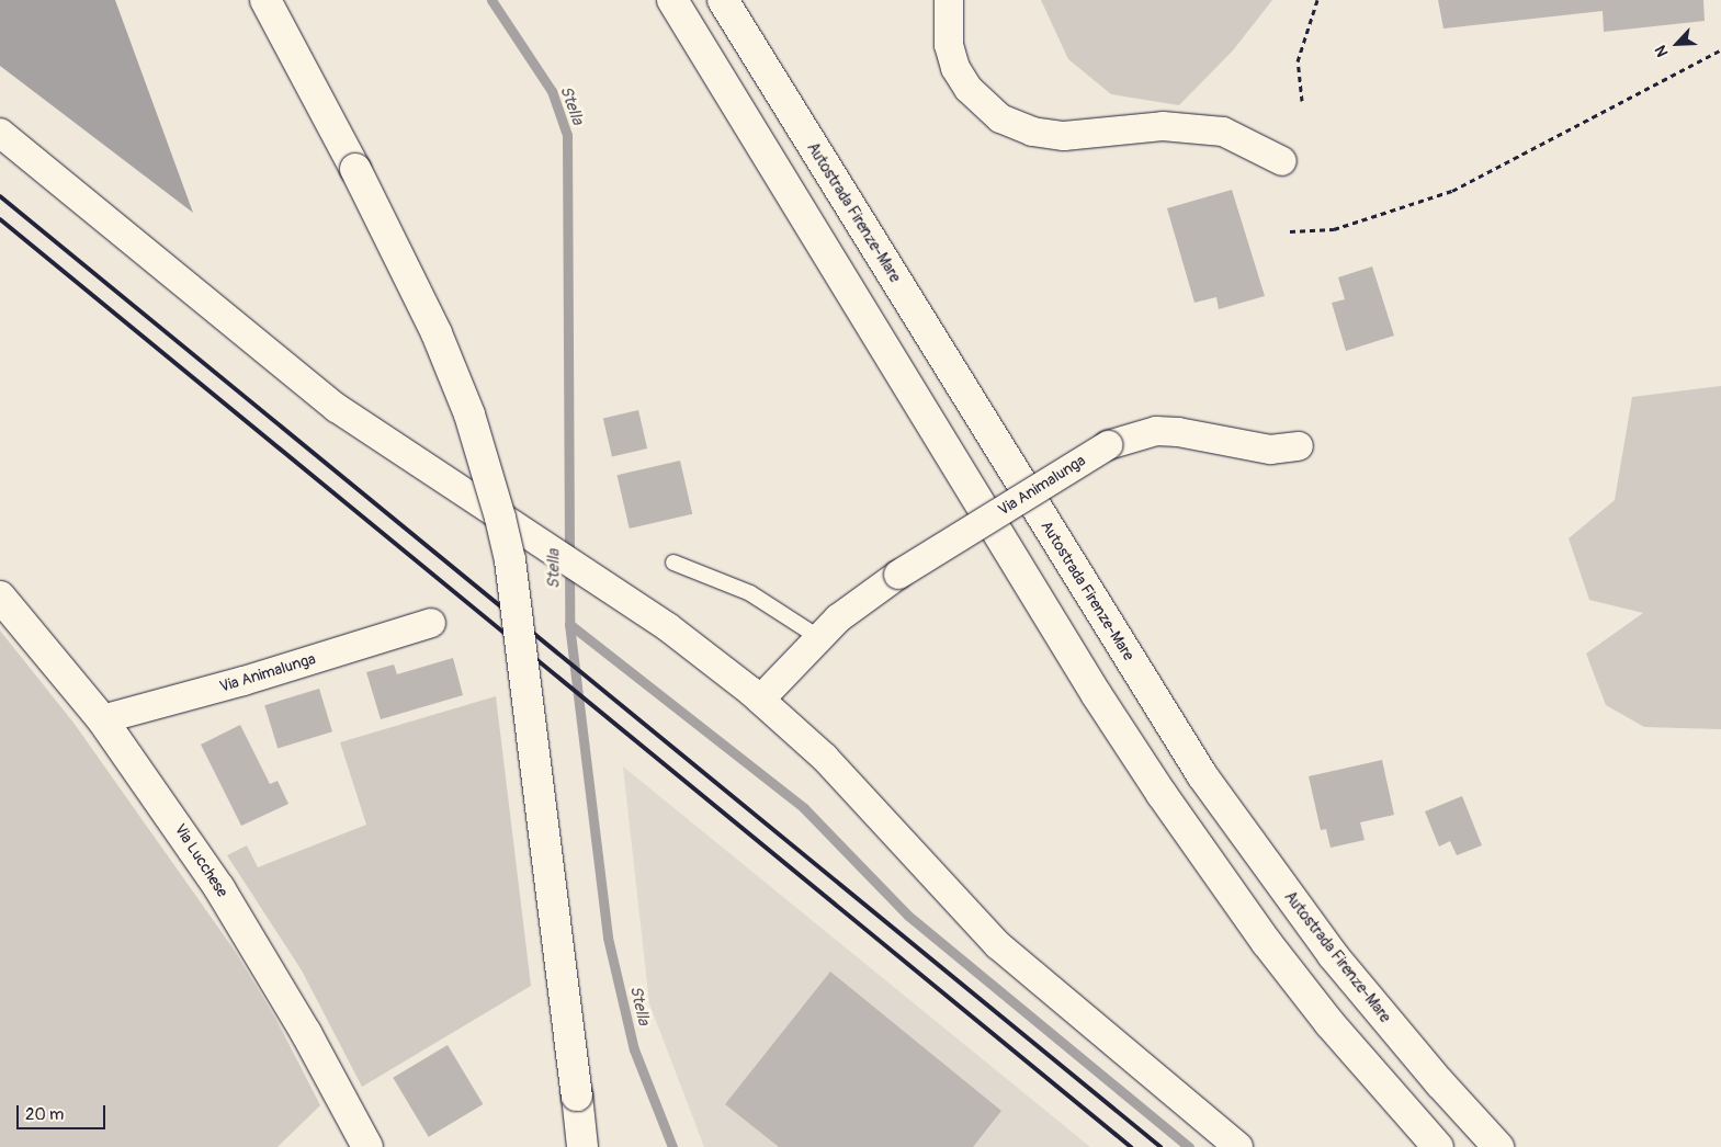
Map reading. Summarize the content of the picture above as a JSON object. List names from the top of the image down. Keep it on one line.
{"streets":{"main road":["Autostrada Firenze-Mare","Via Lucchese"],"street":["Via Animalunga"]},"crossings":[["Via Animalunga","Via Lucchese"]],"water":["Stella"],"scale_bar":"20 m","north":"bottom left"}
